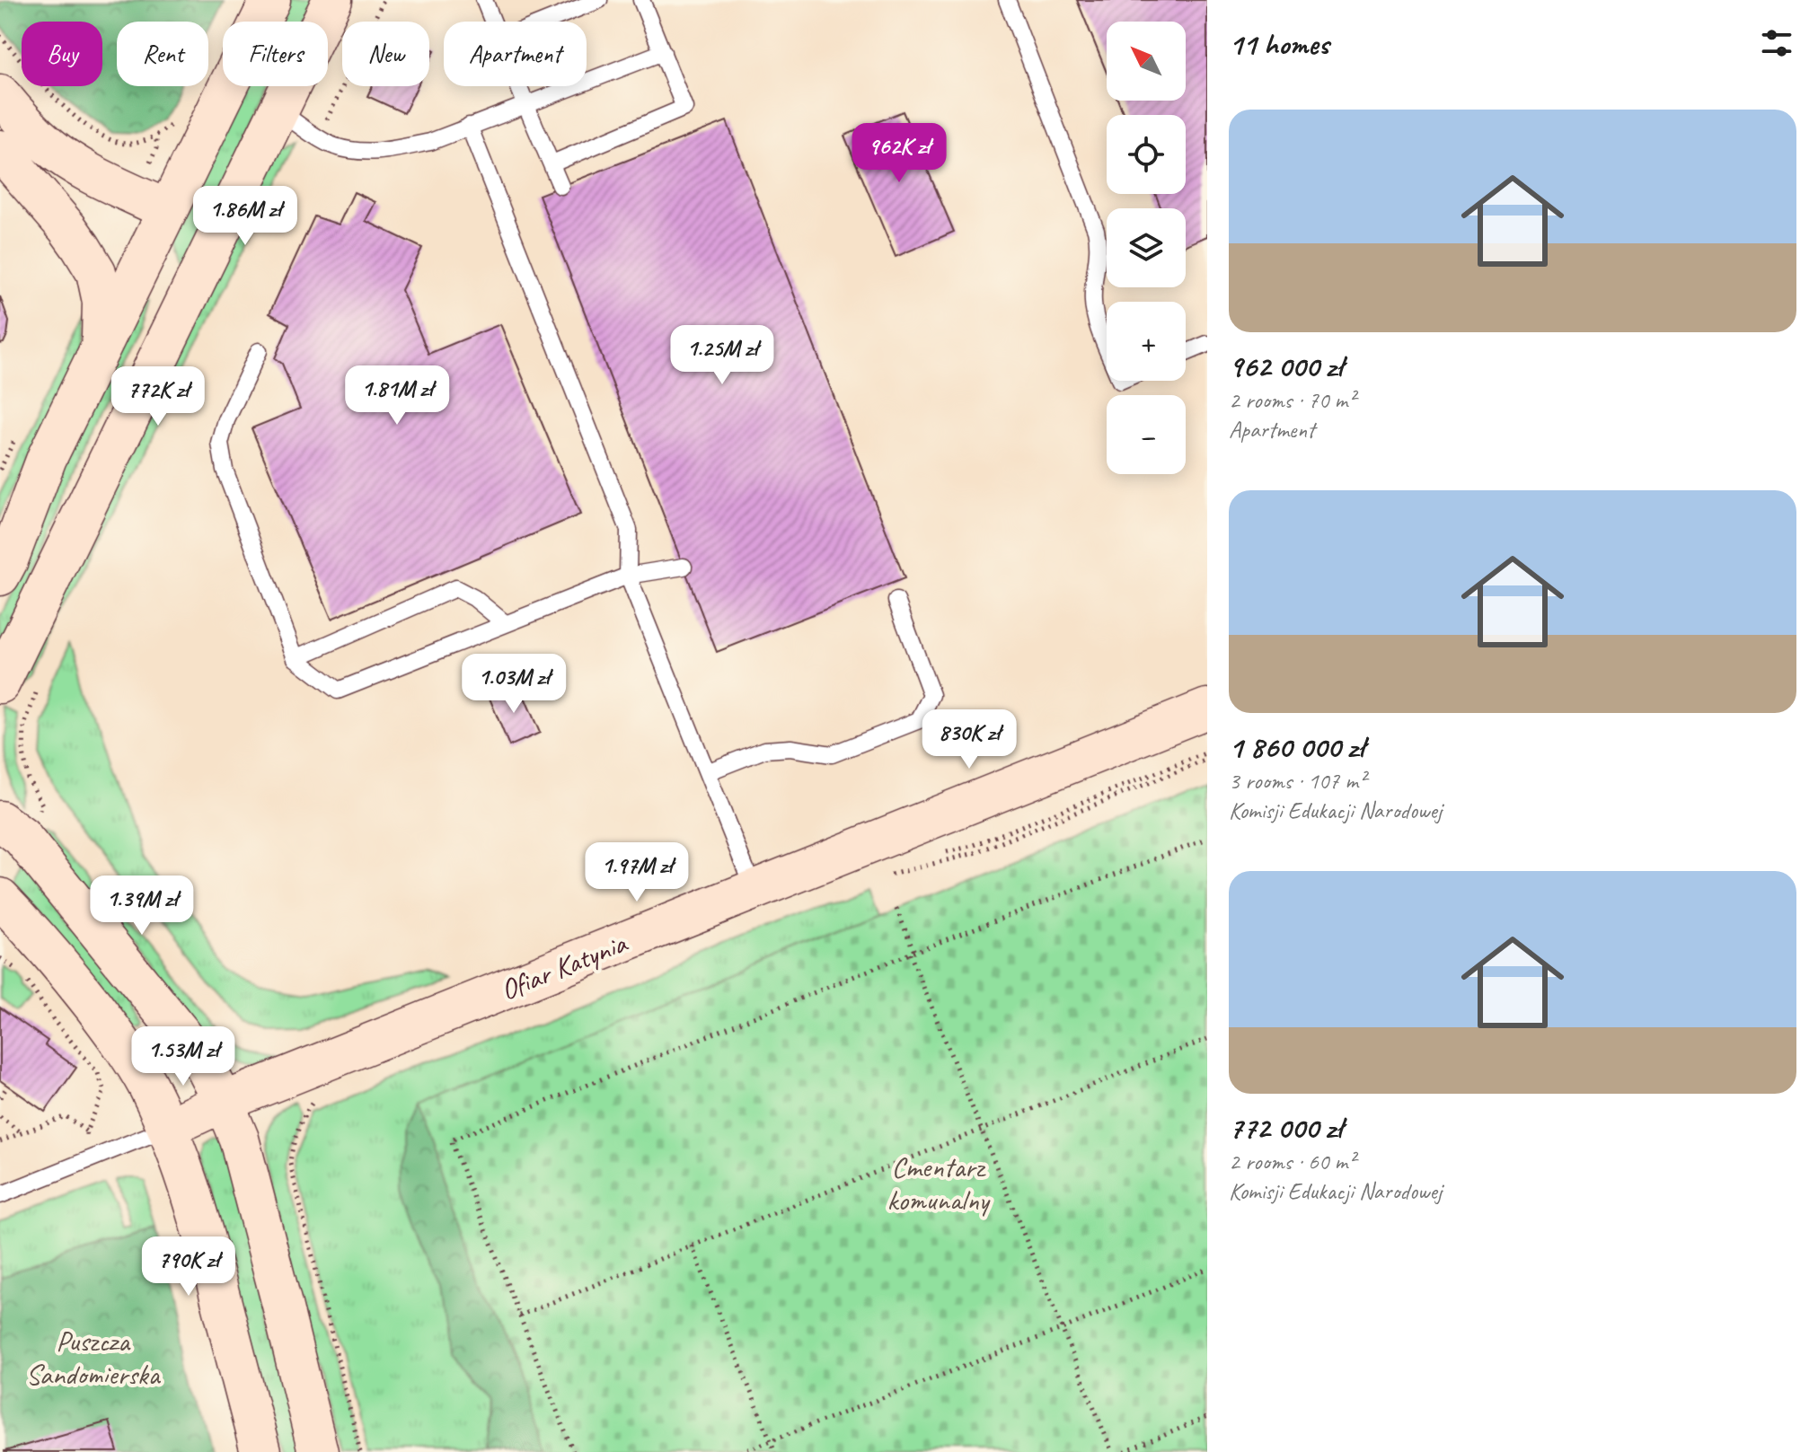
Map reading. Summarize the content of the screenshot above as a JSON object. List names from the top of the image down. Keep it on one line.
{"streets":{"main road":["Ofiar Katynia"]},"parks":["Cmentarz komunalny","Puszcza Sandomierska"],"north":"top left","page":{"heading":"11 homes","map_buttons":["+","−"],"chip":["Buy","Rent","Filters","New","Apartment"],"list":[{"name":"962 000 zł","note":"2 rooms · 70 m² · Apartment"},{"name":"1 860 000 zł","note":"3 rooms · 107 m² · Komisji Edukacji Narodowej"},{"name":"772 000 zł","note":"2 rooms · 60 m² · Komisji Edukacji Narodowej"}],"price":["962K zł","1.86M zł","1.25M zł","1.81M zł","772K zł","1.03M zł","830K zł","1.97M zł","1.39M zł","1.53M zł","790K zł"]}}
